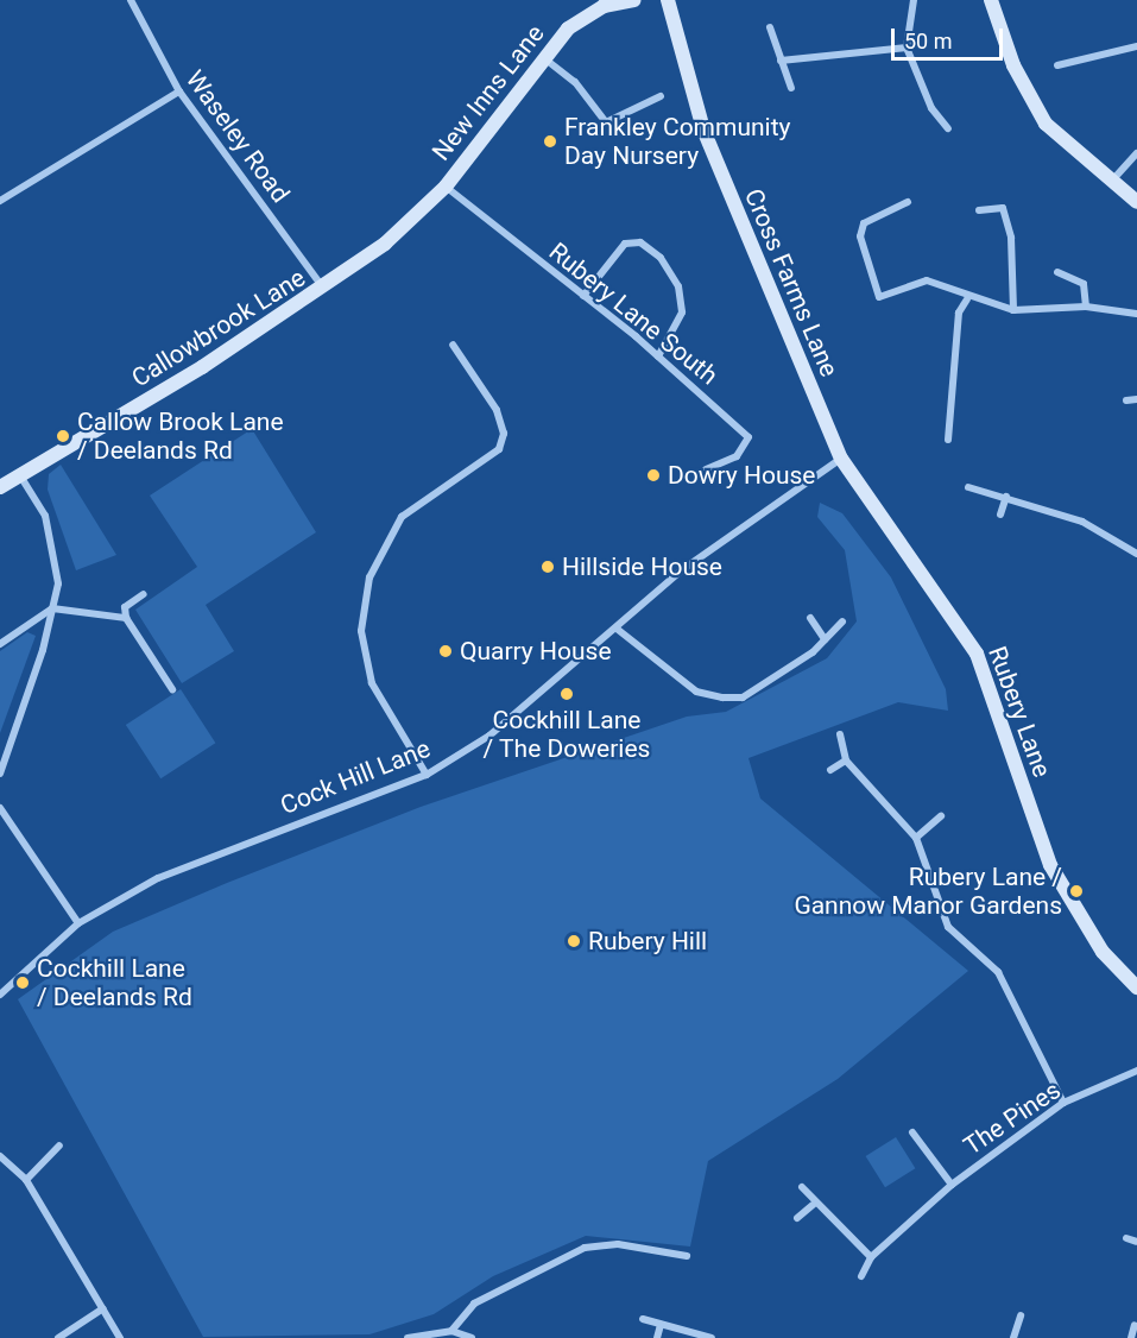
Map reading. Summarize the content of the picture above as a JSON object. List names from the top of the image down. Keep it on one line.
{"streets":{"street":["New Inns Lane","Waseley Road","Cross Farms Lane","Rubery Lane South","Callowbrook Lane","Rubery Lane","Cock Hill Lane","The Pines"]},"crossings":[["New Inns Lane","Rubery Lane South"],["New Inns Lane","Callowbrook Lane"],["Waseley Road","Callowbrook Lane"],["Cross Farms Lane","Rubery Lane"],["Cross Farms Lane","Cock Hill Lane"],["Rubery Lane South","Callowbrook Lane"],["Rubery Lane","Cock Hill Lane"]],"places":["Frankley Community Day Nursery","Callow Brook Lane / Deelands Rd","Dowry House","Hillside House","Quarry House","Cockhill Lane / The Doweries","Rubery Lane / Gannow Manor Gardens","Rubery Hill","Cockhill Lane / Deelands Rd"],"scale_bar":"50 m"}
